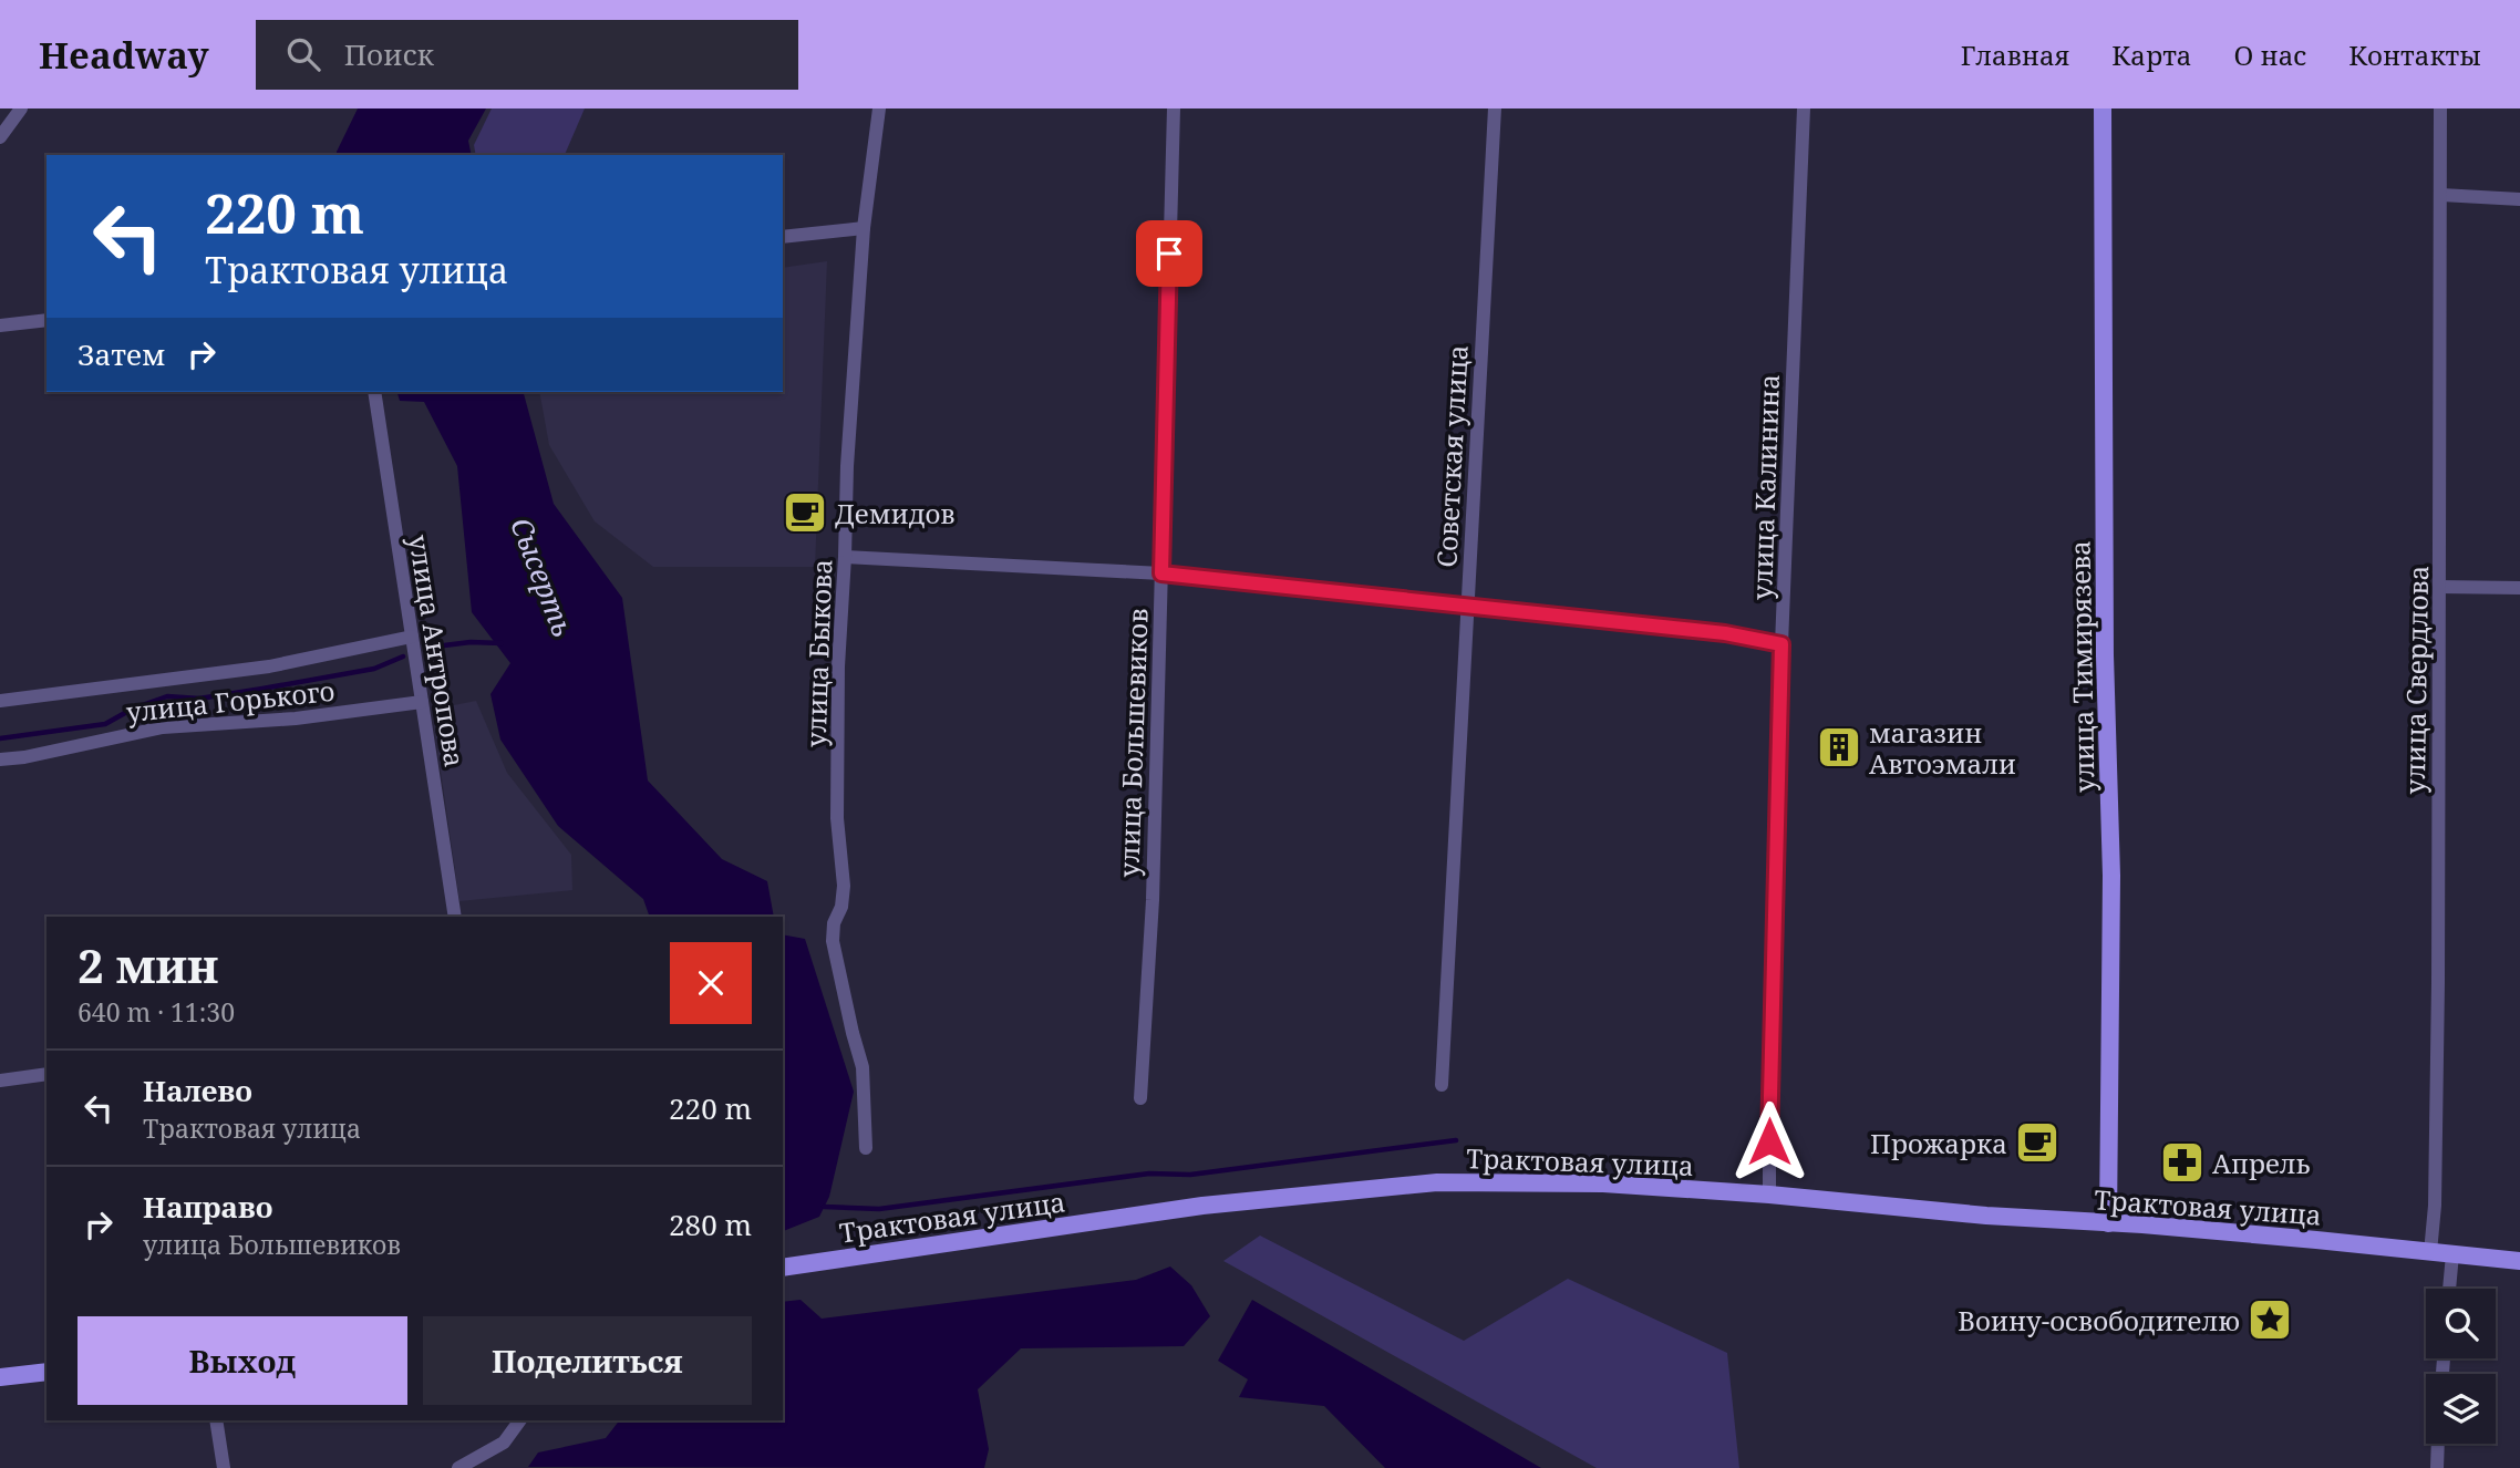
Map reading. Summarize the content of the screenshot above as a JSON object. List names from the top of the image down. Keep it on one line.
{"streets":{"main road":["улица Тимирязева","Трактовая улица"],"street":["Советская улица","улица Калинина","улица Антропова","улица Быкова","улица Свердлова","улица Горького","улица Большевиков"]},"crossings":[["улица Калинина","Трактовая улица"],["улица Антропова","улица Горького"],["улица Тимирязева","Трактовая улица"],["улица Свердлова","Трактовая улица"]],"water":["Сысерть"],"places":{"cafe":["Демидов","Прожарка"],"building":["магазин Автоэмали"],"pharmacy":["Апрель"],"place":["Воину-освободителю"]},"page":{"header":"Headway","search":"Поиск","nav":["Главная","Карта","О нас","Контакты"],"turn":["220 m","Трактовая улица"],"then":"Затем","heading":["2 мин","640 m · 11:30"],"list":[{"name":"Налево","note":"Трактовая улица","value":"220 m"},{"name":"Направо","note":"улица Большевиков","value":"280 m"}],"buttons":["Выход","Поделиться"]}}
